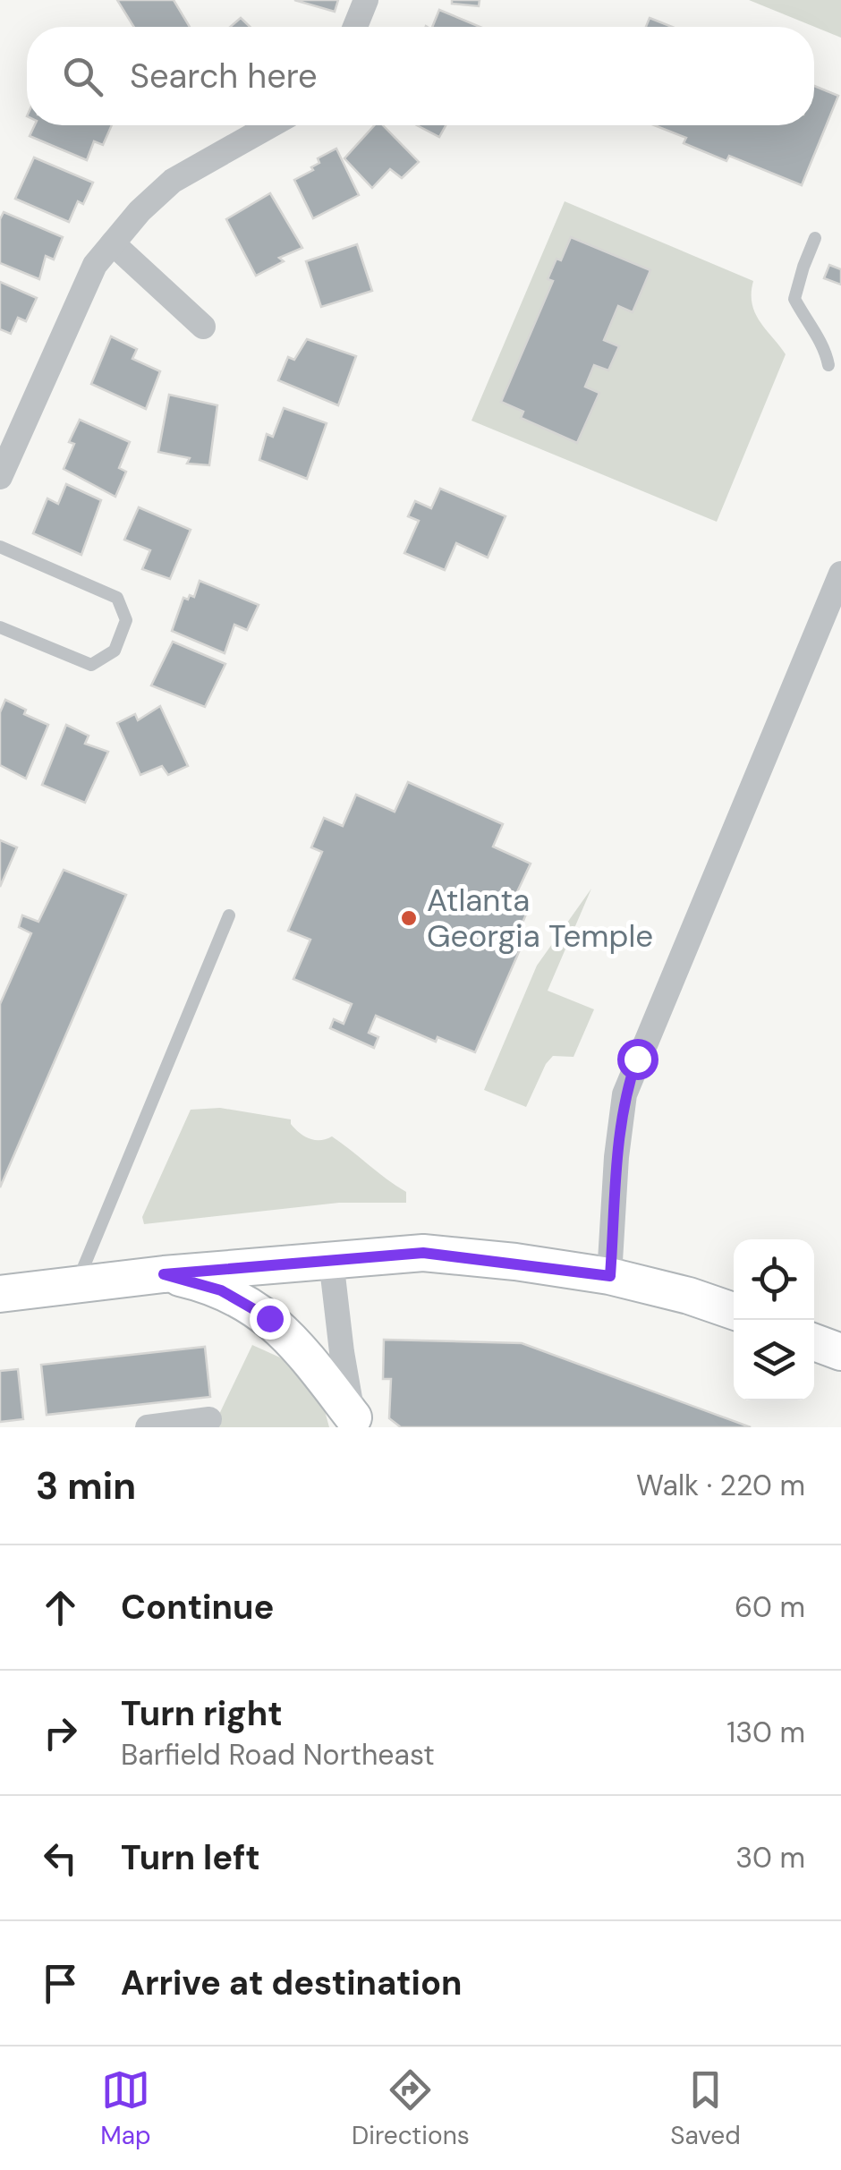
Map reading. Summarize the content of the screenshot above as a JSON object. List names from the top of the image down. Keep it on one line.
{"places":["Atlanta Georgia Temple"],"page":{"search":"Search here","heading":["3 min","Walk · 220 m"],"list":[["Continue","60 m"],["Turn right","Barfield Road Northeast","130 m"],["Turn left","30 m"],"Arrive at destination"],"nav":["Map","Directions","Saved"]}}
